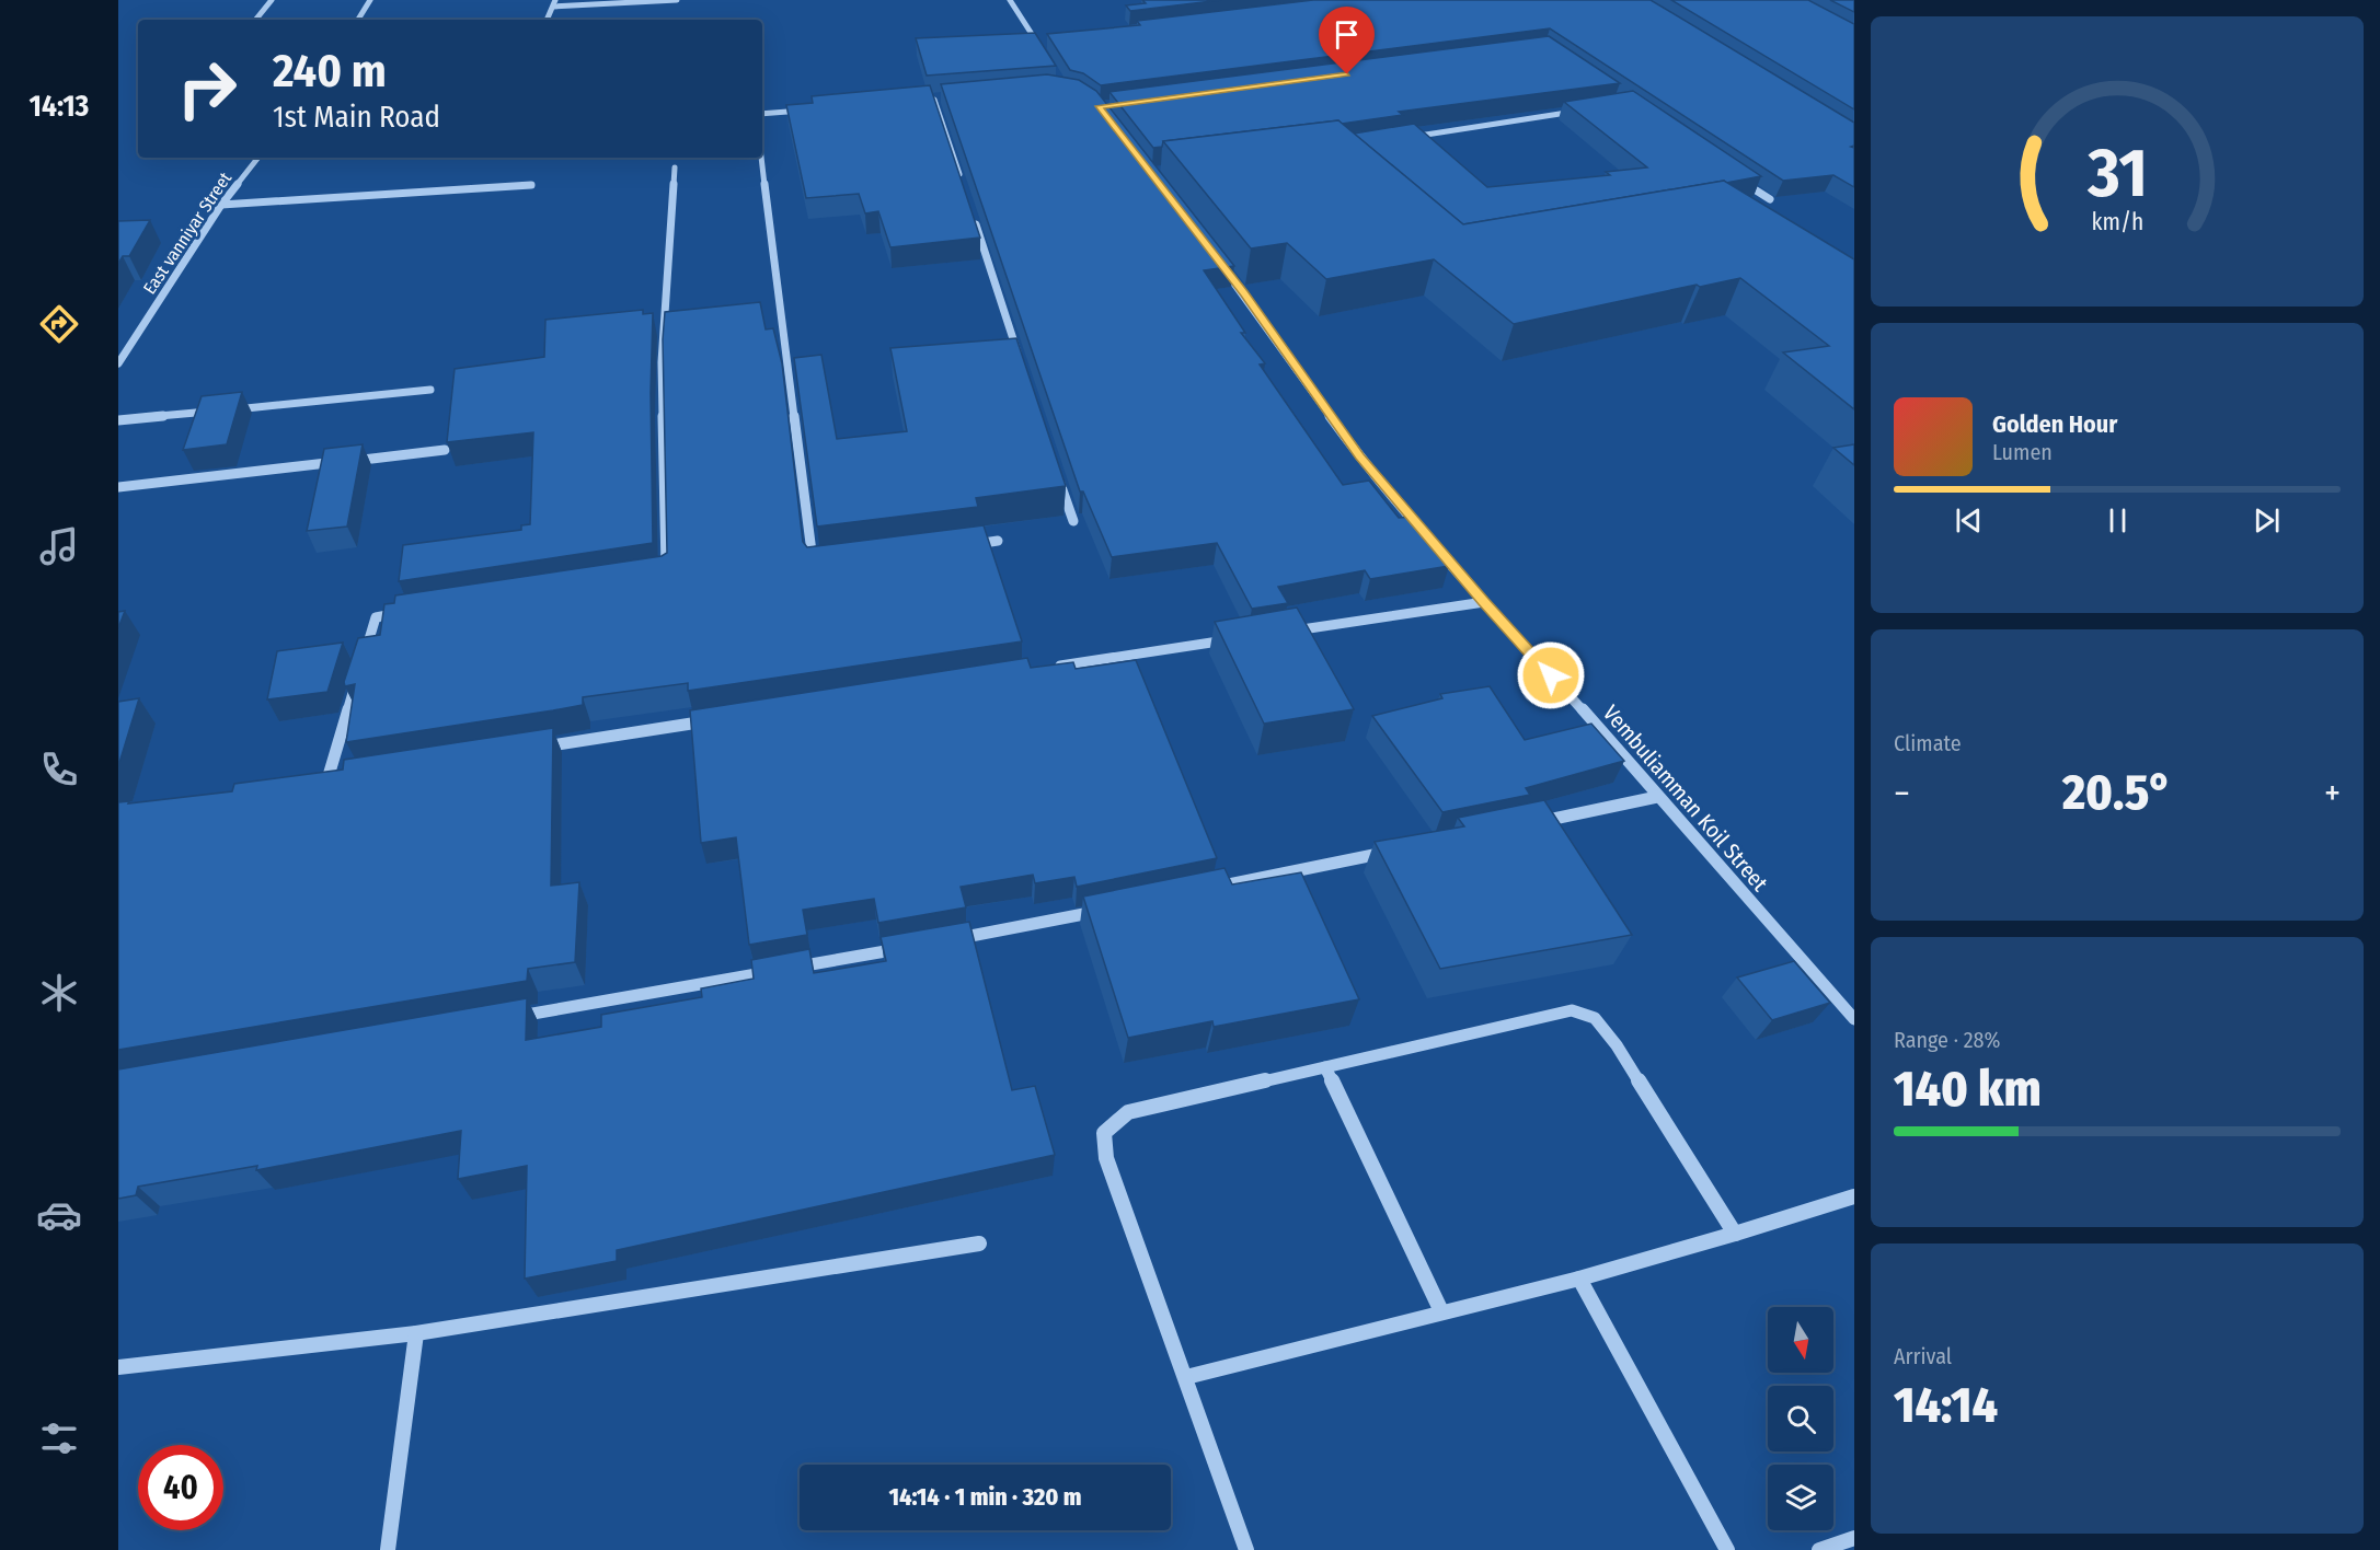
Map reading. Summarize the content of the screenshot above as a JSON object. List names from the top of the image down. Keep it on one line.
{"streets":{"street":["East vanniyar Street","Vembuliamman Koil Street"]},"north":"bottom","page":{"tabs":"14:13","turn":["240 m","1st Main Road"],"song":["Golden Hour","Lumen"],"tile":["Climate",["Range · 28%","140 km"],["Arrival","14:14"]],"heat":["−","20.5°","+"],"limit":"40","trip":"14:14 · 1 min · 320 m","gauge":["31","km/h"]}}
